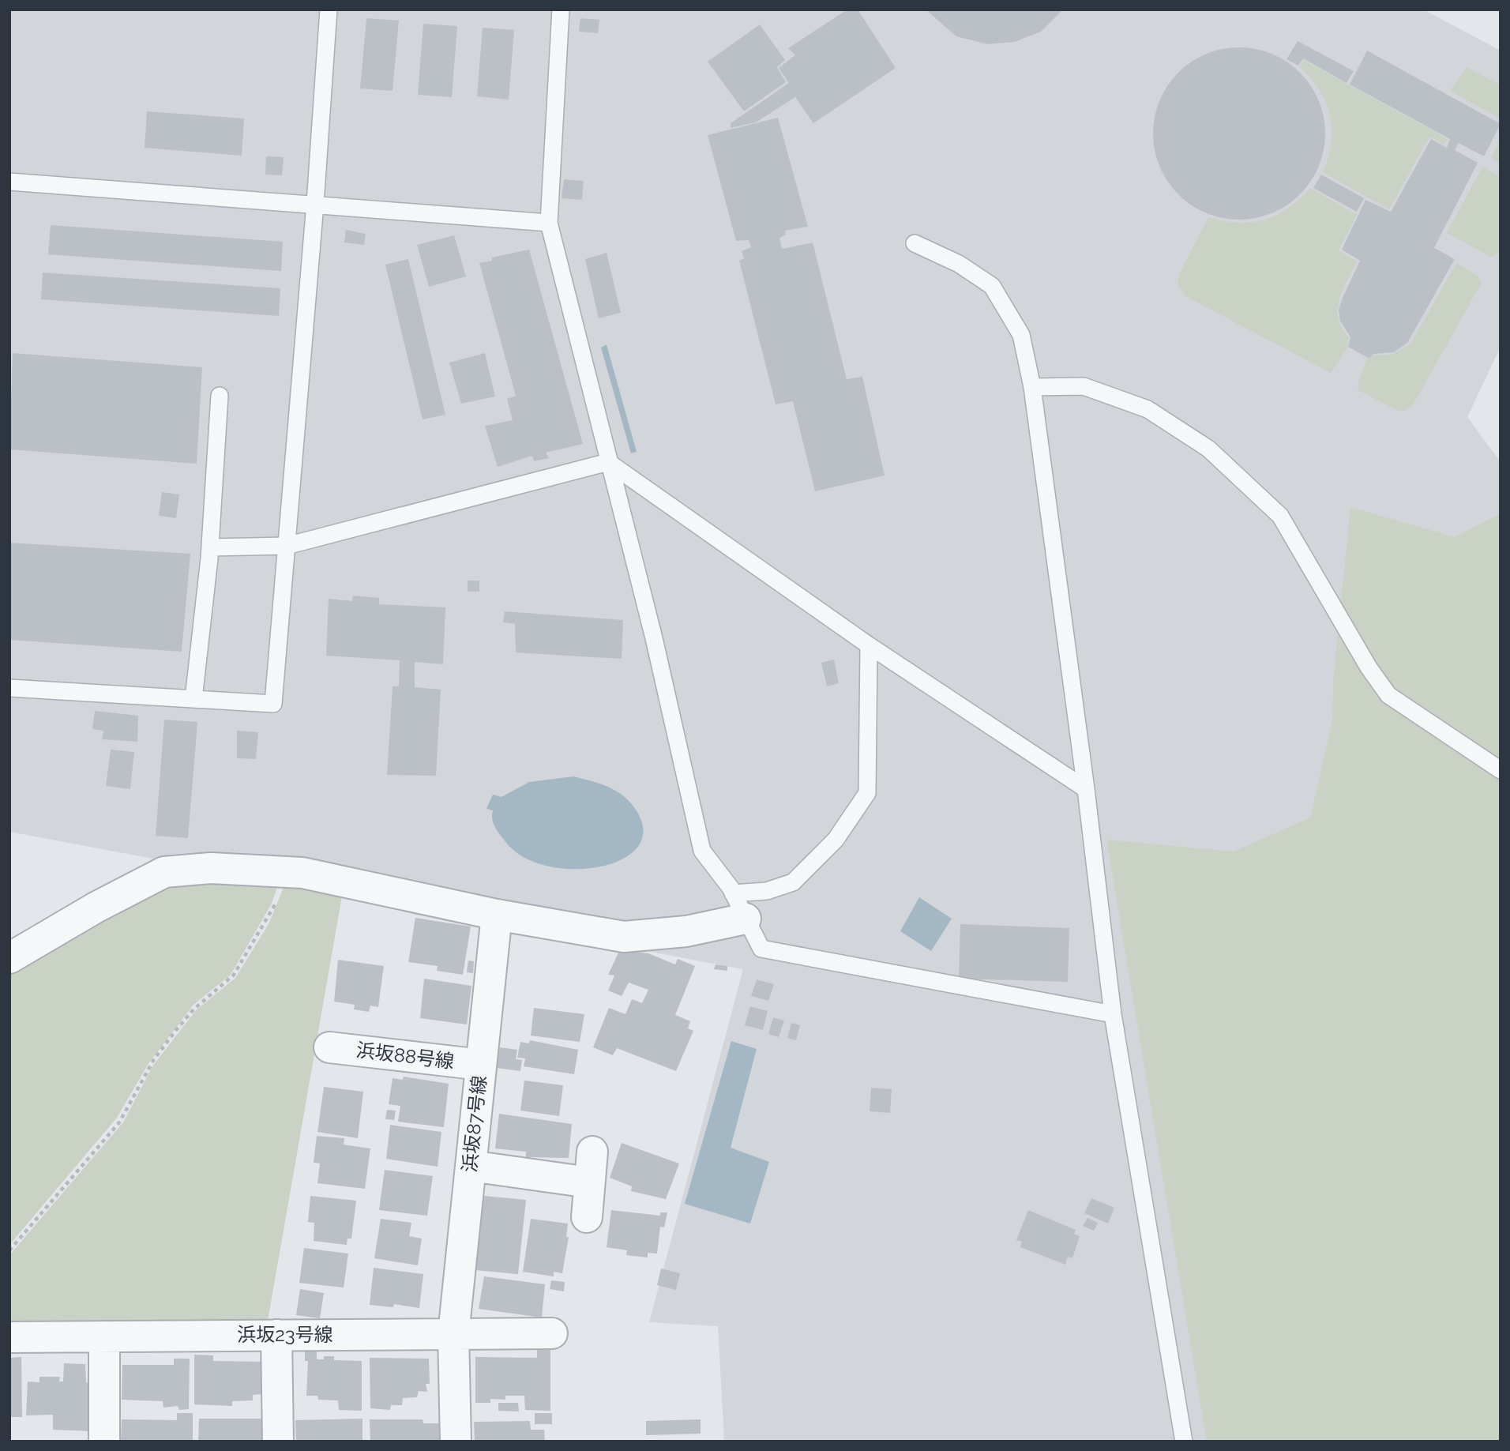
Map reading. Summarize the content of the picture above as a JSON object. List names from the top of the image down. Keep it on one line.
{"streets":{"street":["浜坂88号線","浜坂87号線","浜坂23号線"]},"crossings":[["浜坂88号線","浜坂87号線"],["浜坂87号線","浜坂23号線"]]}
